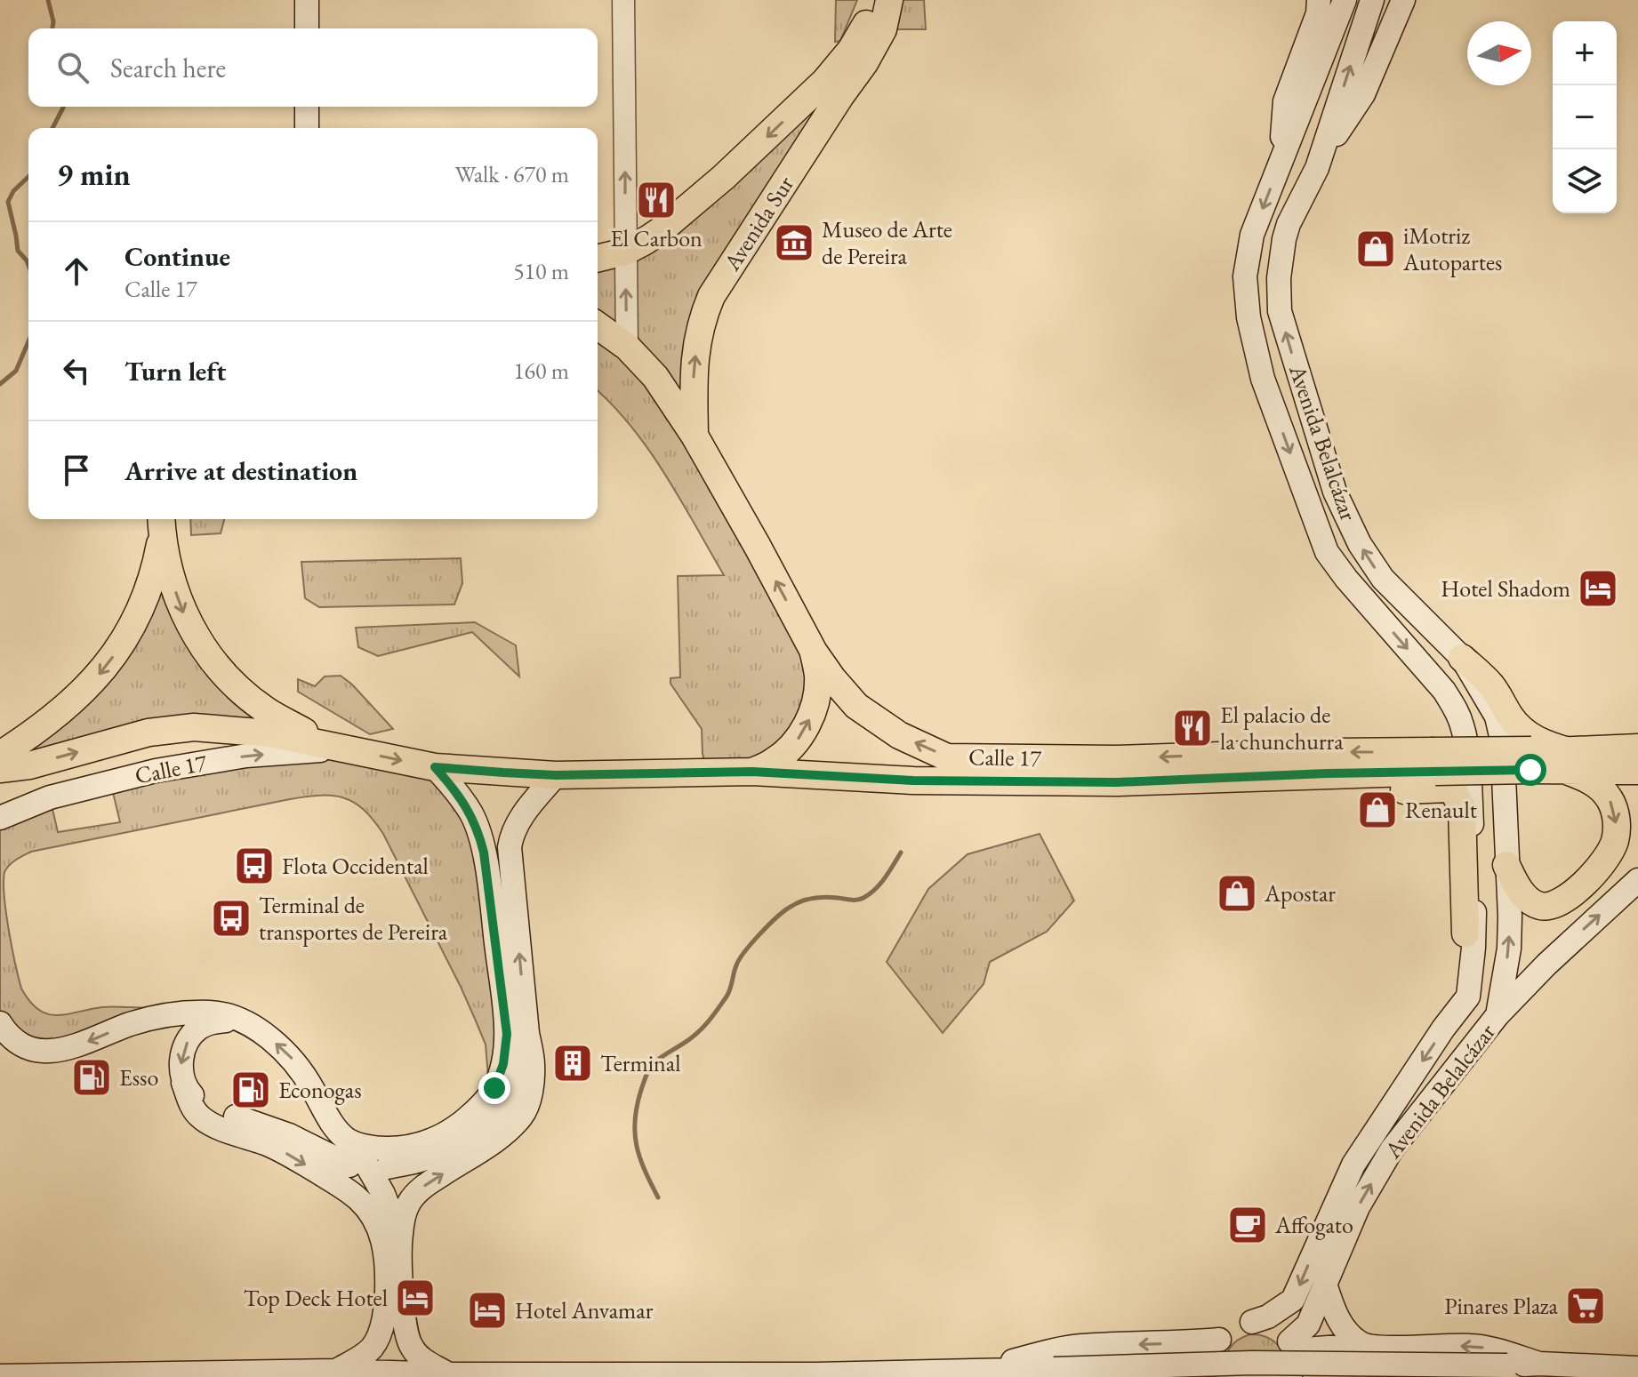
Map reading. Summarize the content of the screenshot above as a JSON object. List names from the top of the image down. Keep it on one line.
{"streets":{"main road":["Avenida Sur","Avenida Belalcázar","Calle 17"]},"crossings":[["Avenida Sur","Calle 17"]],"places":{"restaurant":["El Carbon","El palacio de la chunchurra"],"museum":["Museo de Arte de Pereira"],"shop":["iMotriz Autopartes","Renault","Apostar"],"hotel":["Hotel Shadom","Top Deck Hotel","Hotel Anvamar"],"bus stop":["Flota Occidental","Terminal de transportes de Pereira"],"building":["Terminal"],"fuel station":["Esso","Econogas"],"cafe":["Affogato"],"supermarket":["Pinares Plaza"]},"north":"right","page":{"map_buttons":["+","−"],"search":"Search here","heading":["9 min","Walk · 670 m"],"list":[["Continue","Calle 17","510 m"],["Turn left","160 m"],"Arrive at destination"]}}
